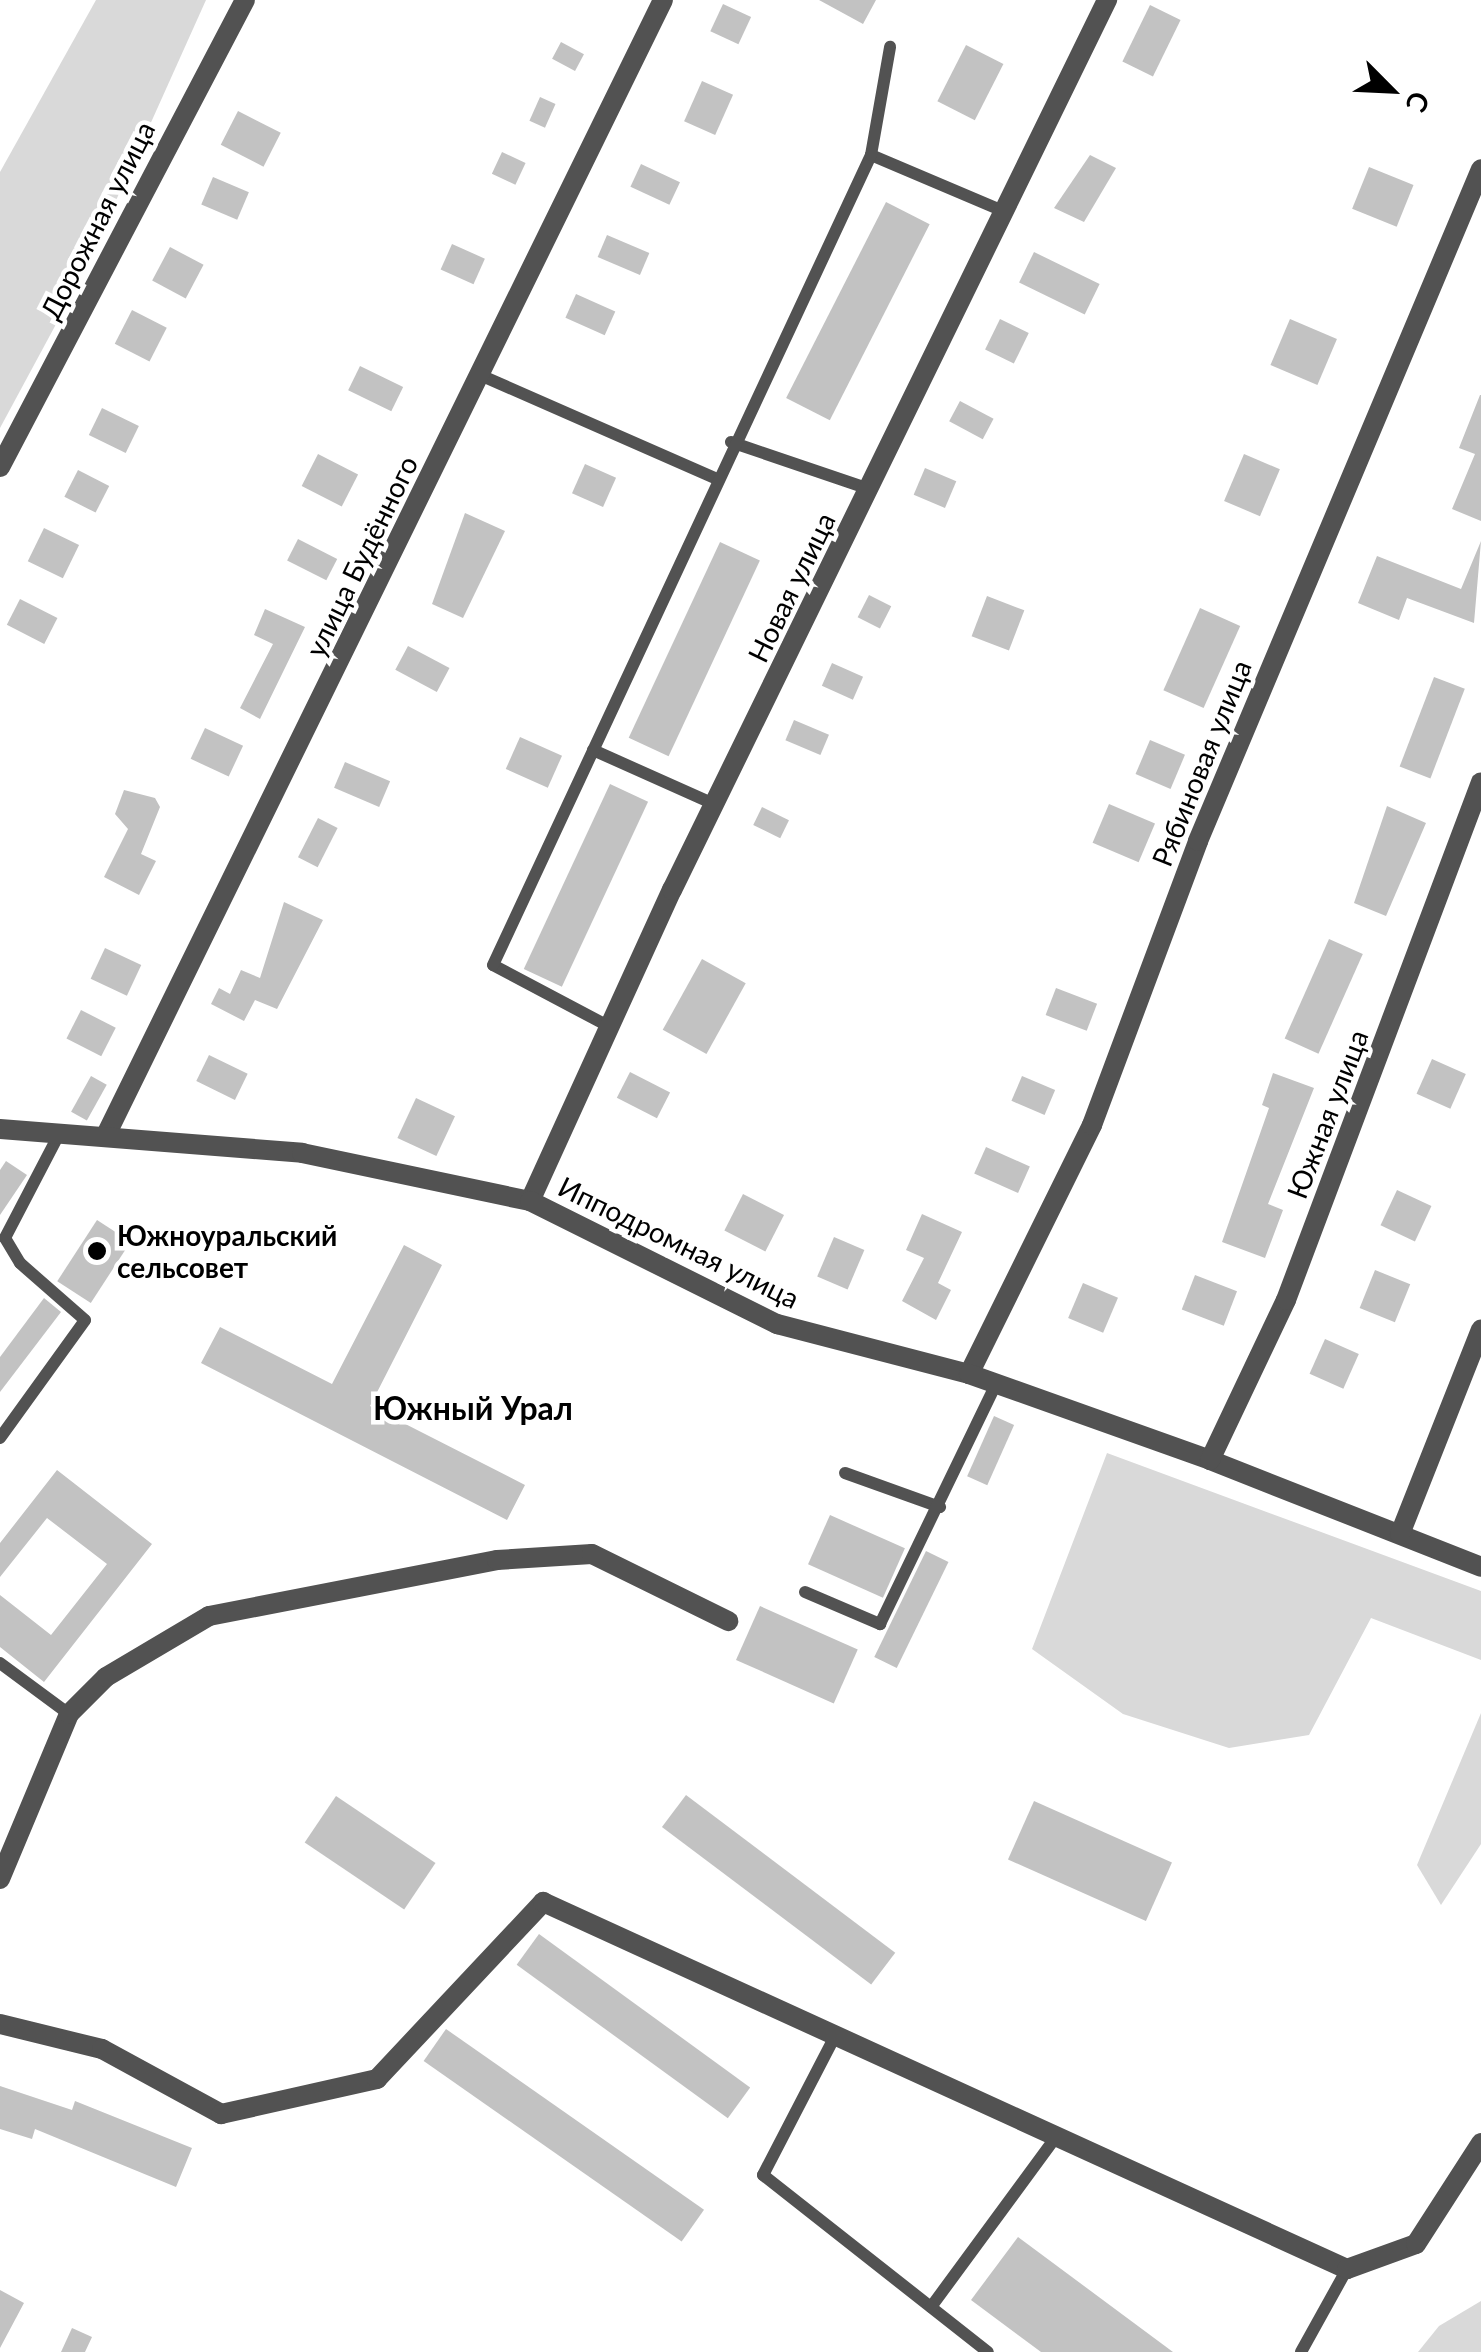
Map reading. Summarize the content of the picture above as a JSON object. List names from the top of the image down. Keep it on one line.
{"streets":{"street":["Дорожная улица","улица Будённого","Новая улица","Рябиновая улица","Южная улица","Ипподромная улица"]},"crossings":[["улица Будённого","Ипподромная улица"],["Новая улица","Ипподромная улица"],["Рябиновая улица","Ипподромная улица"],["Южная улица","Ипподромная улица"]],"districts":["Южный Урал"],"places":["Южноуральский сельсовет"],"north":"bottom right"}
